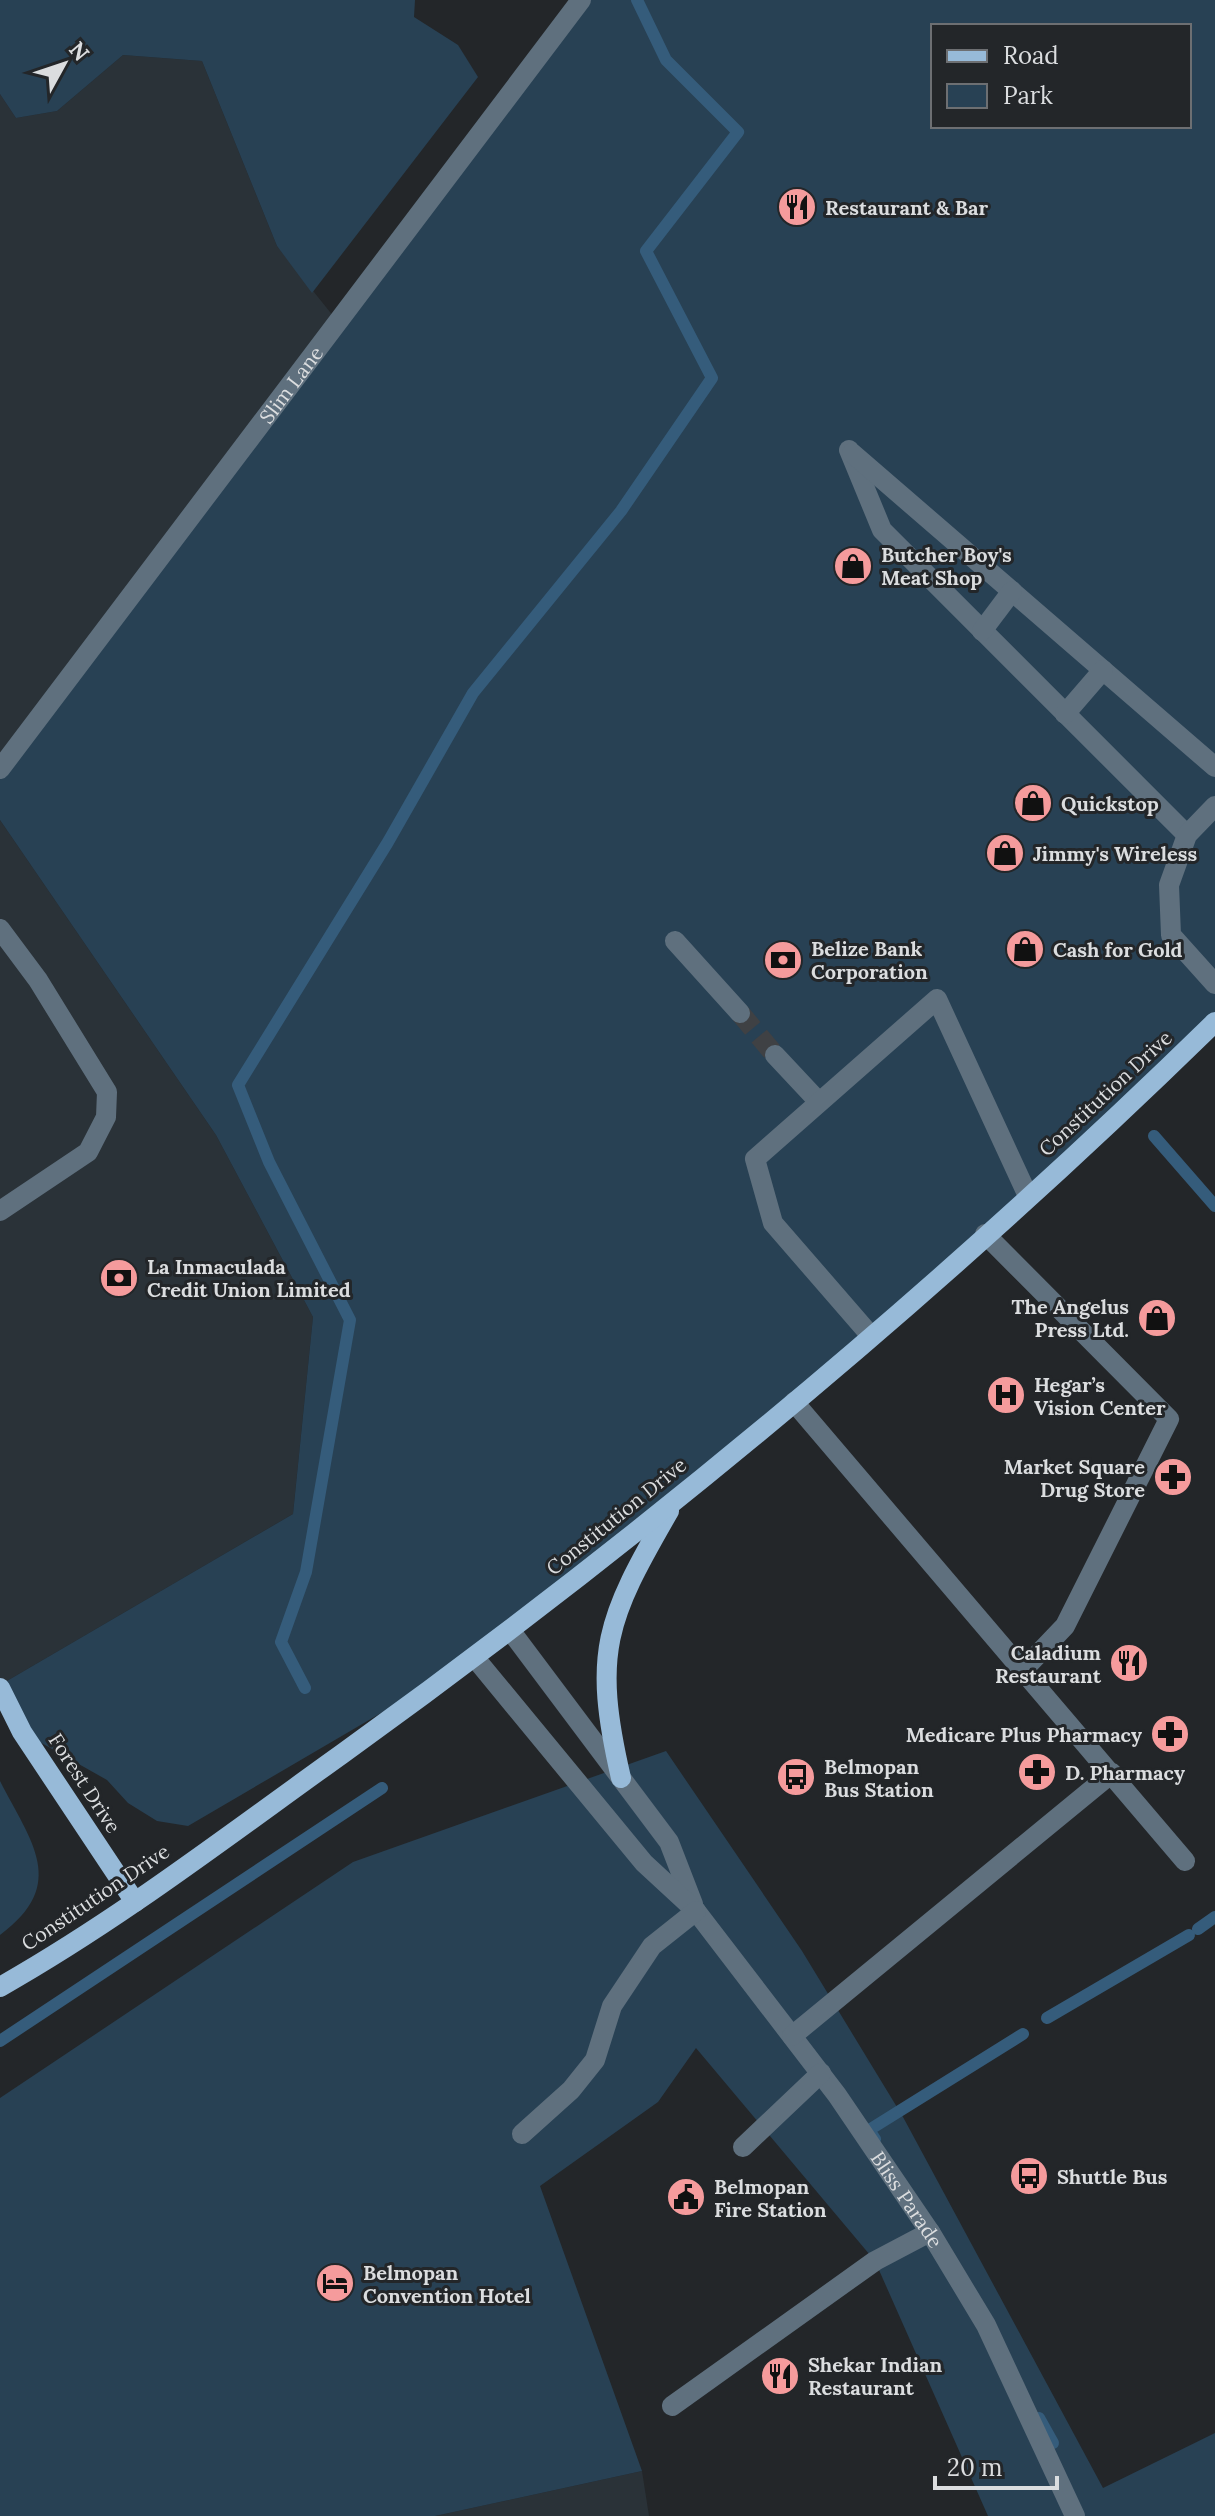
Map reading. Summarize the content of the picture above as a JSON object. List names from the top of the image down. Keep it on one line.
{"streets":{"main road":["Constitution Drive","Forest Drive"],"street":["Slim Lane","Bliss Parade"]},"crossings":[["Constitution Drive","Forest Drive"],["Constitution Drive","Bliss Parade"]],"places":{"restaurant":["Restaurant & Bar","Caladium Restaurant","Shekar Indian Restaurant"],"shop":["Butcher Boy's Meat Shop","Quickstop","Jimmy's Wireless","Cash for Gold","The Angelus Press Ltd."],"bank":["Belize Bank Corporation","La Inmaculada Credit Union Limited"],"hospital":["Hegar’s Vision Center"],"pharmacy":["Market Square Drug Store","Medicare Plus Pharmacy","D. Pharmacy"],"bus stop":["Belmopan Bus Station","Shuttle Bus"],"public building":["Belmopan Fire Station"],"hotel":["Belmopan Convention Hotel"]},"legend":["Road","Park"],"scale_bar":"20 m","north":"top right"}
